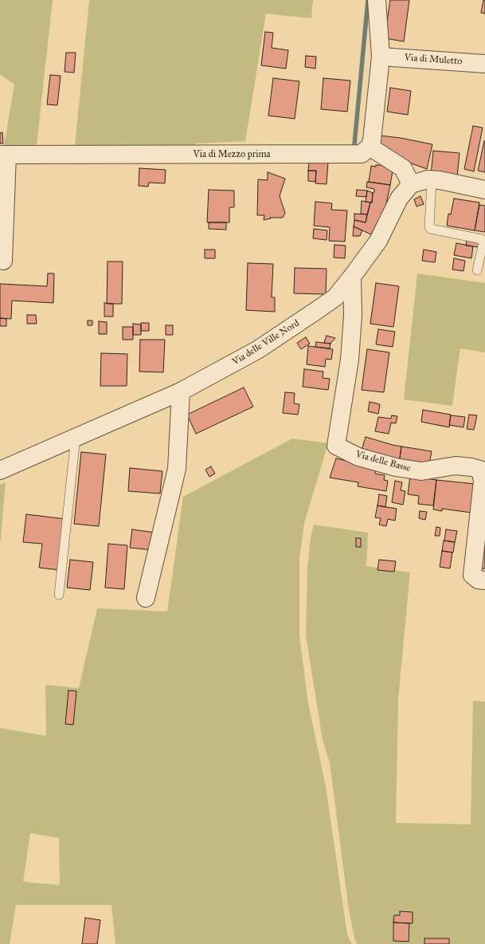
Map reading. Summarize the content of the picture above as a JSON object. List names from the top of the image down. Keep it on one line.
{"streets":{"street":["Via di Muletto","Via di Mezzo prima","Via delle Ville Nord","Via delle Basse"]},"crossings":[["Via delle Ville Nord","Via delle Basse"]]}
